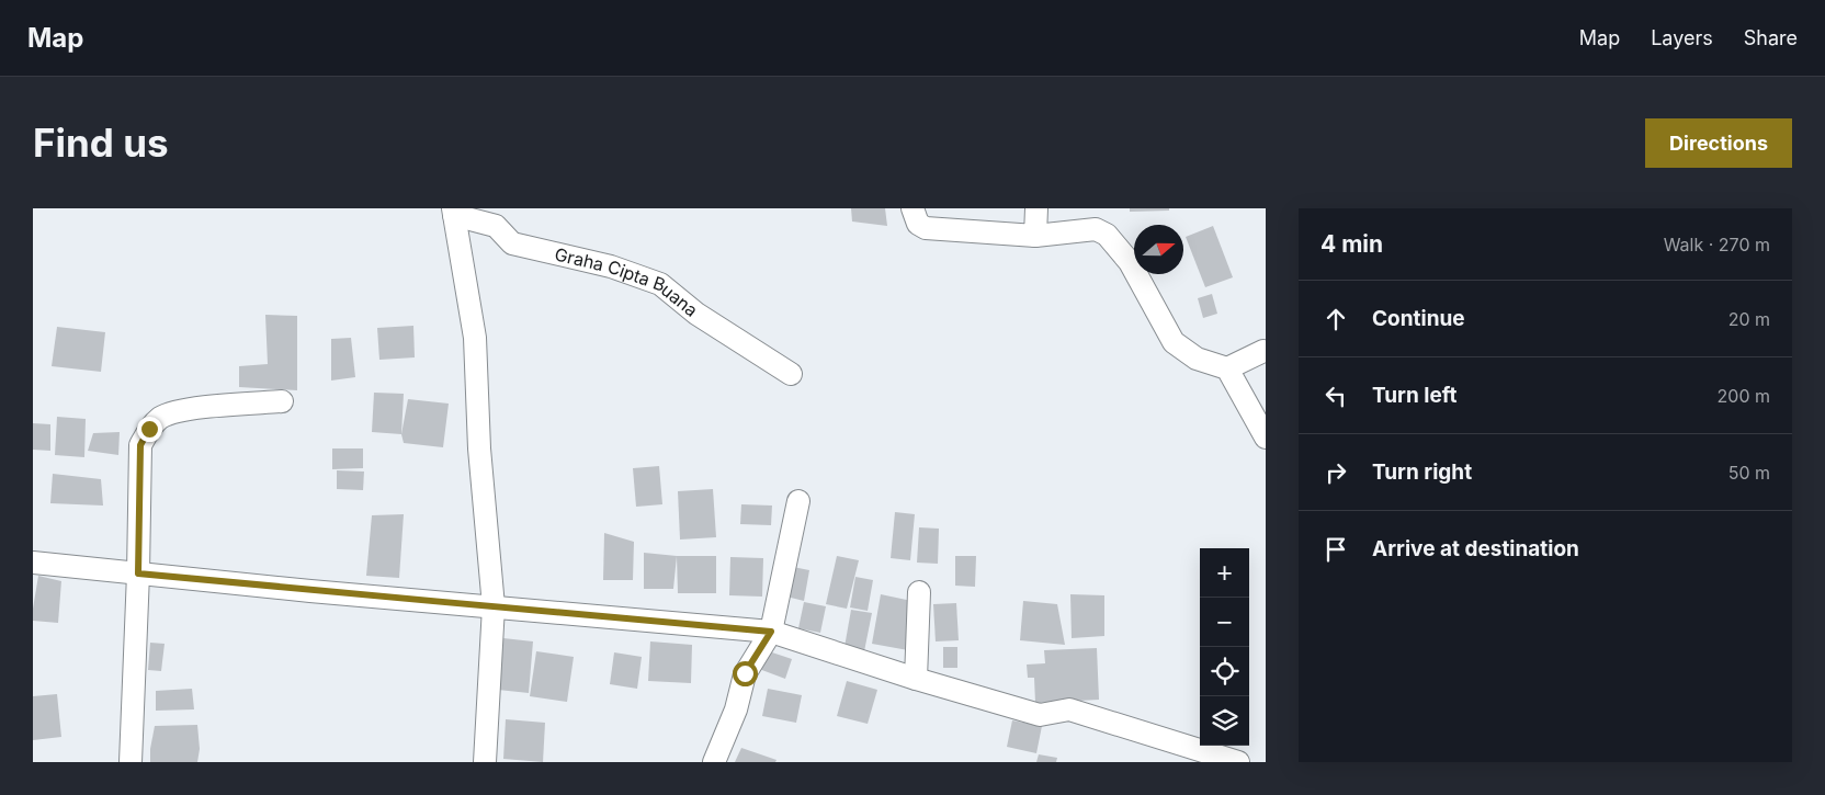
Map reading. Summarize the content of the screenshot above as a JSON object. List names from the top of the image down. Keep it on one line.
{"streets":{"street":["Graha Cipta Buana"]},"north":"right","page":{"header":"Map","nav":["Map","Layers","Share"],"buttons":"Directions","title":"Find us","heading":["4 min","Walk · 270 m"],"list":[["Continue","20 m"],["Turn left","200 m"],["Turn right","50 m"],"Arrive at destination"],"map_buttons":["+","−"]}}
